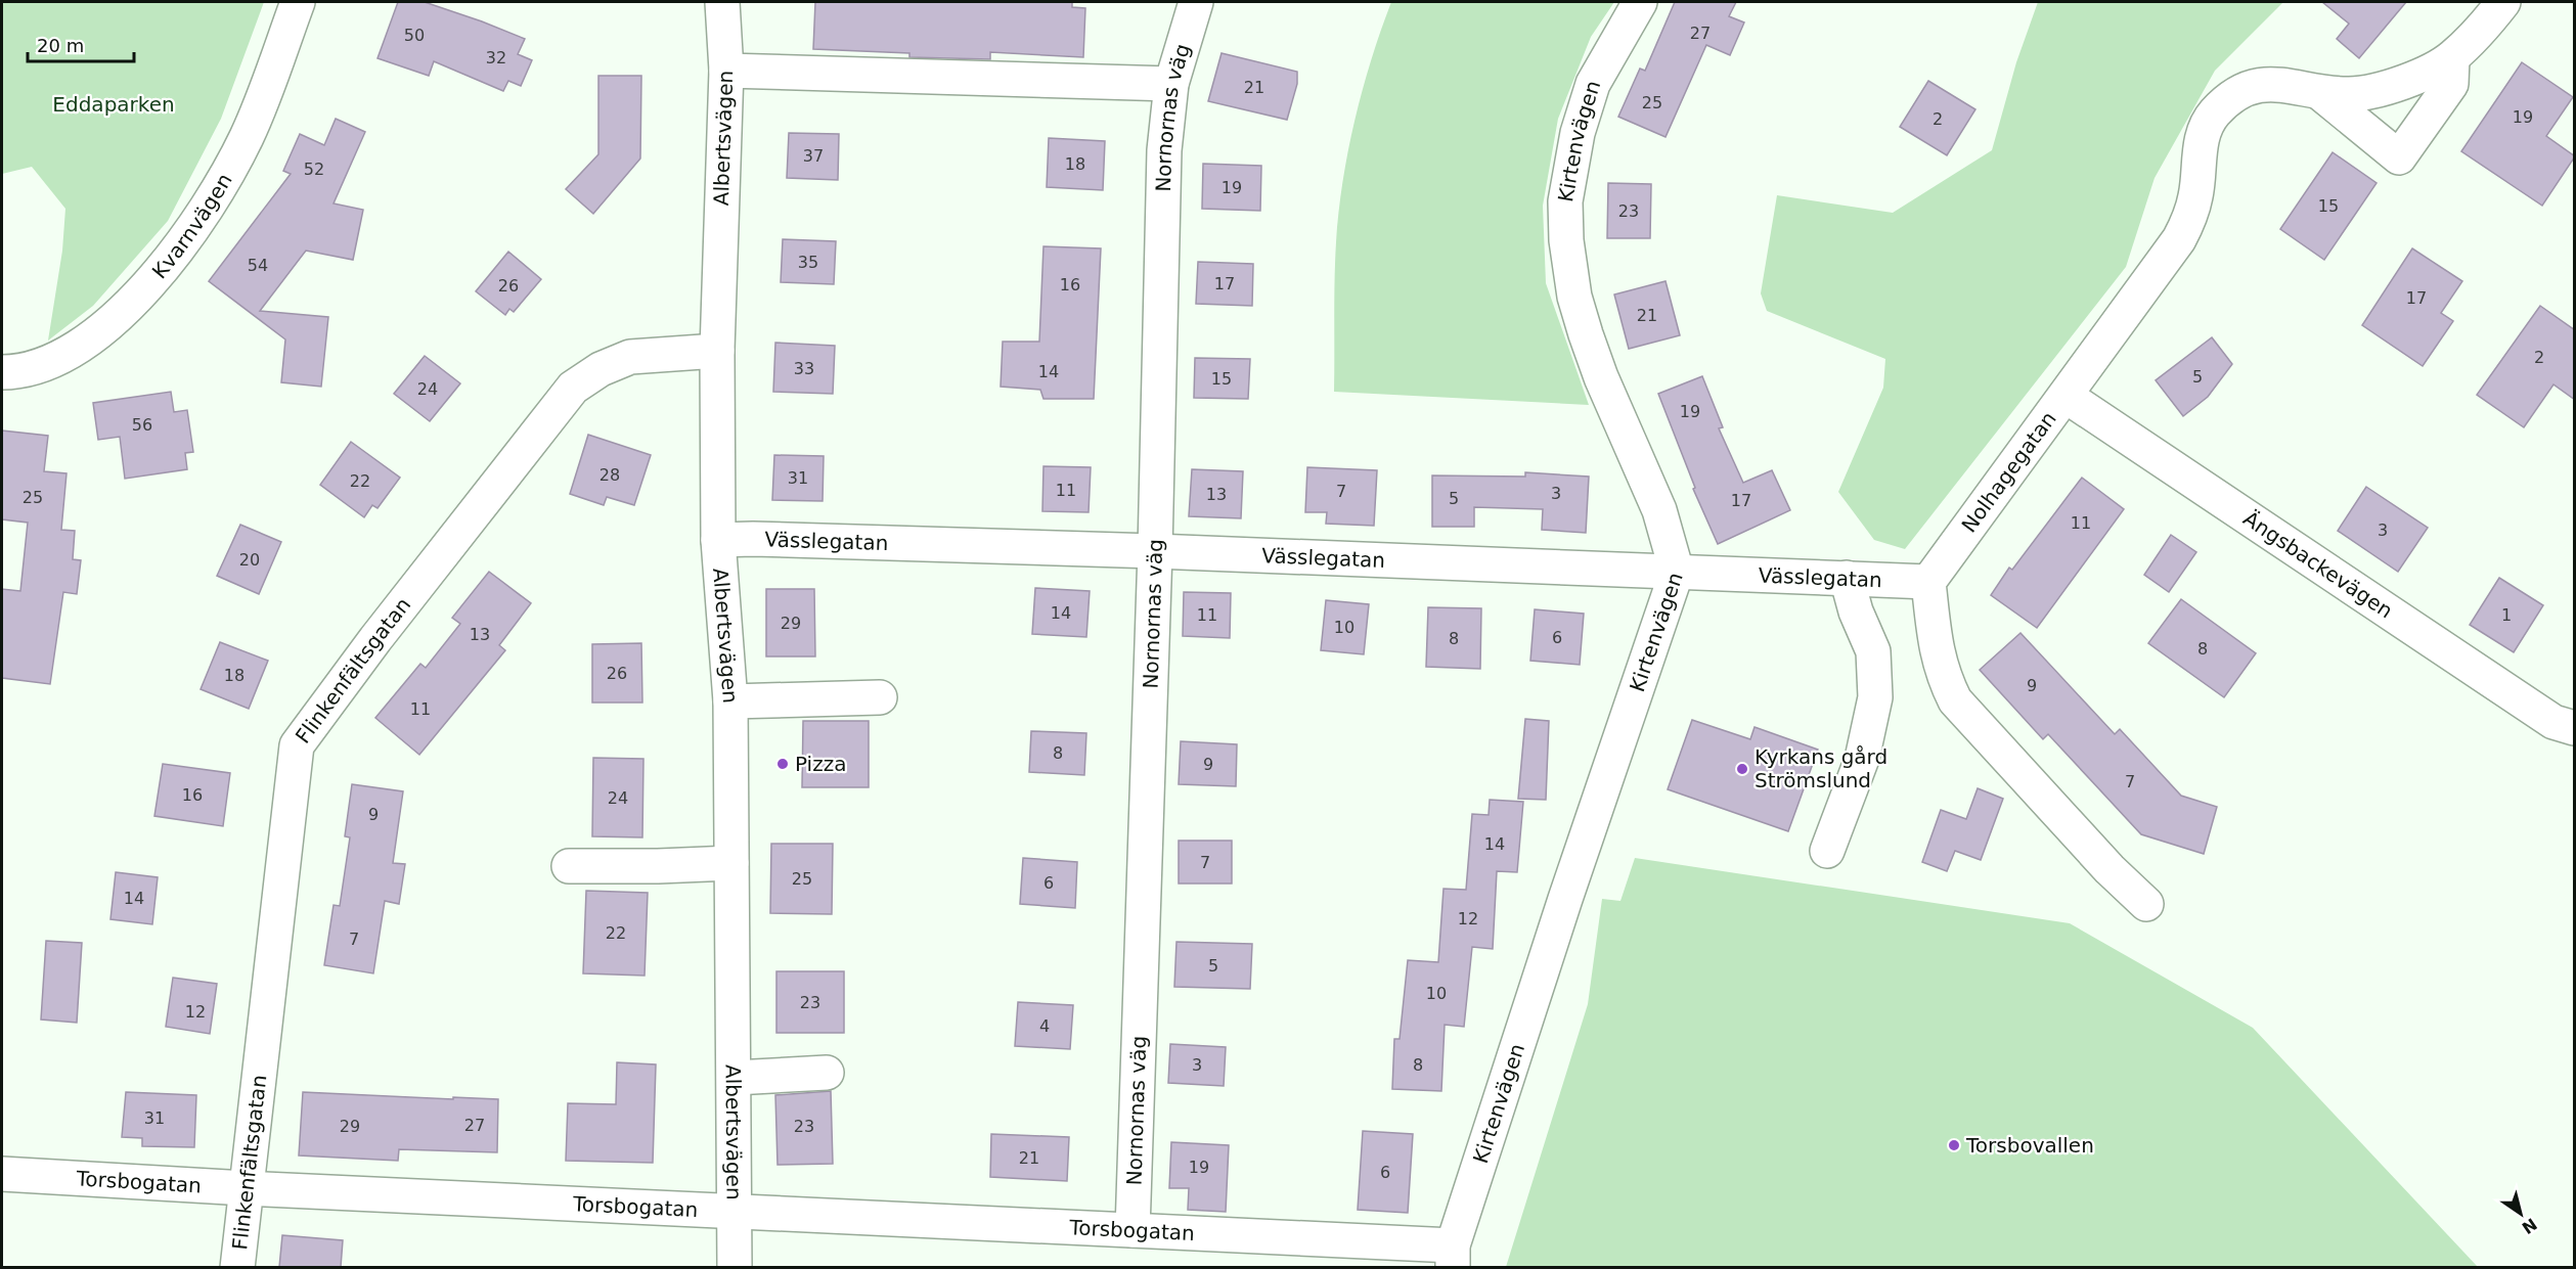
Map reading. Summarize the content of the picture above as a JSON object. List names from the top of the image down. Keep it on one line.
{"streets":{"street":["Nornornas väg","Albertsvägen","Kirtenvägen","Kvarnvägen","Nolhagegatan","Vässlegatan","Ängsbackevägen","Flinkenfältsgatan","Torsbogatan"]},"crossings":[["Nornornas väg","Vässlegatan"],["Nornornas väg","Torsbogatan"],["Albertsvägen","Vässlegatan"],["Albertsvägen","Flinkenfältsgatan"],["Albertsvägen","Torsbogatan"],["Kirtenvägen","Vässlegatan"],["Kirtenvägen","Torsbogatan"],["Nolhagegatan","Vässlegatan"],["Nolhagegatan","Ängsbackevägen"],["Flinkenfältsgatan","Torsbogatan"]],"parks":["Eddaparken"],"places":["Pizza","Kyrkans gård Strömslund","Torsbovallen"],"house_numbers":["27","50","32","21","25","19","2","37","18","52","19","15","23","35","54","17","16","26","17","21","2","33","14","5","15","24","19","56","28","31","22","11","7","3","13","25","5","17","11","3","20","14","11","1","29","10","13","6","8","8","26","18","9","11","8","9","7","16","24","9","14","7","25","6","14","12","22","7","5","10","23","12","4","3","8","31","27","29","23","21","19","6"],"scale_bar":"20 m","north":"bottom right"}
